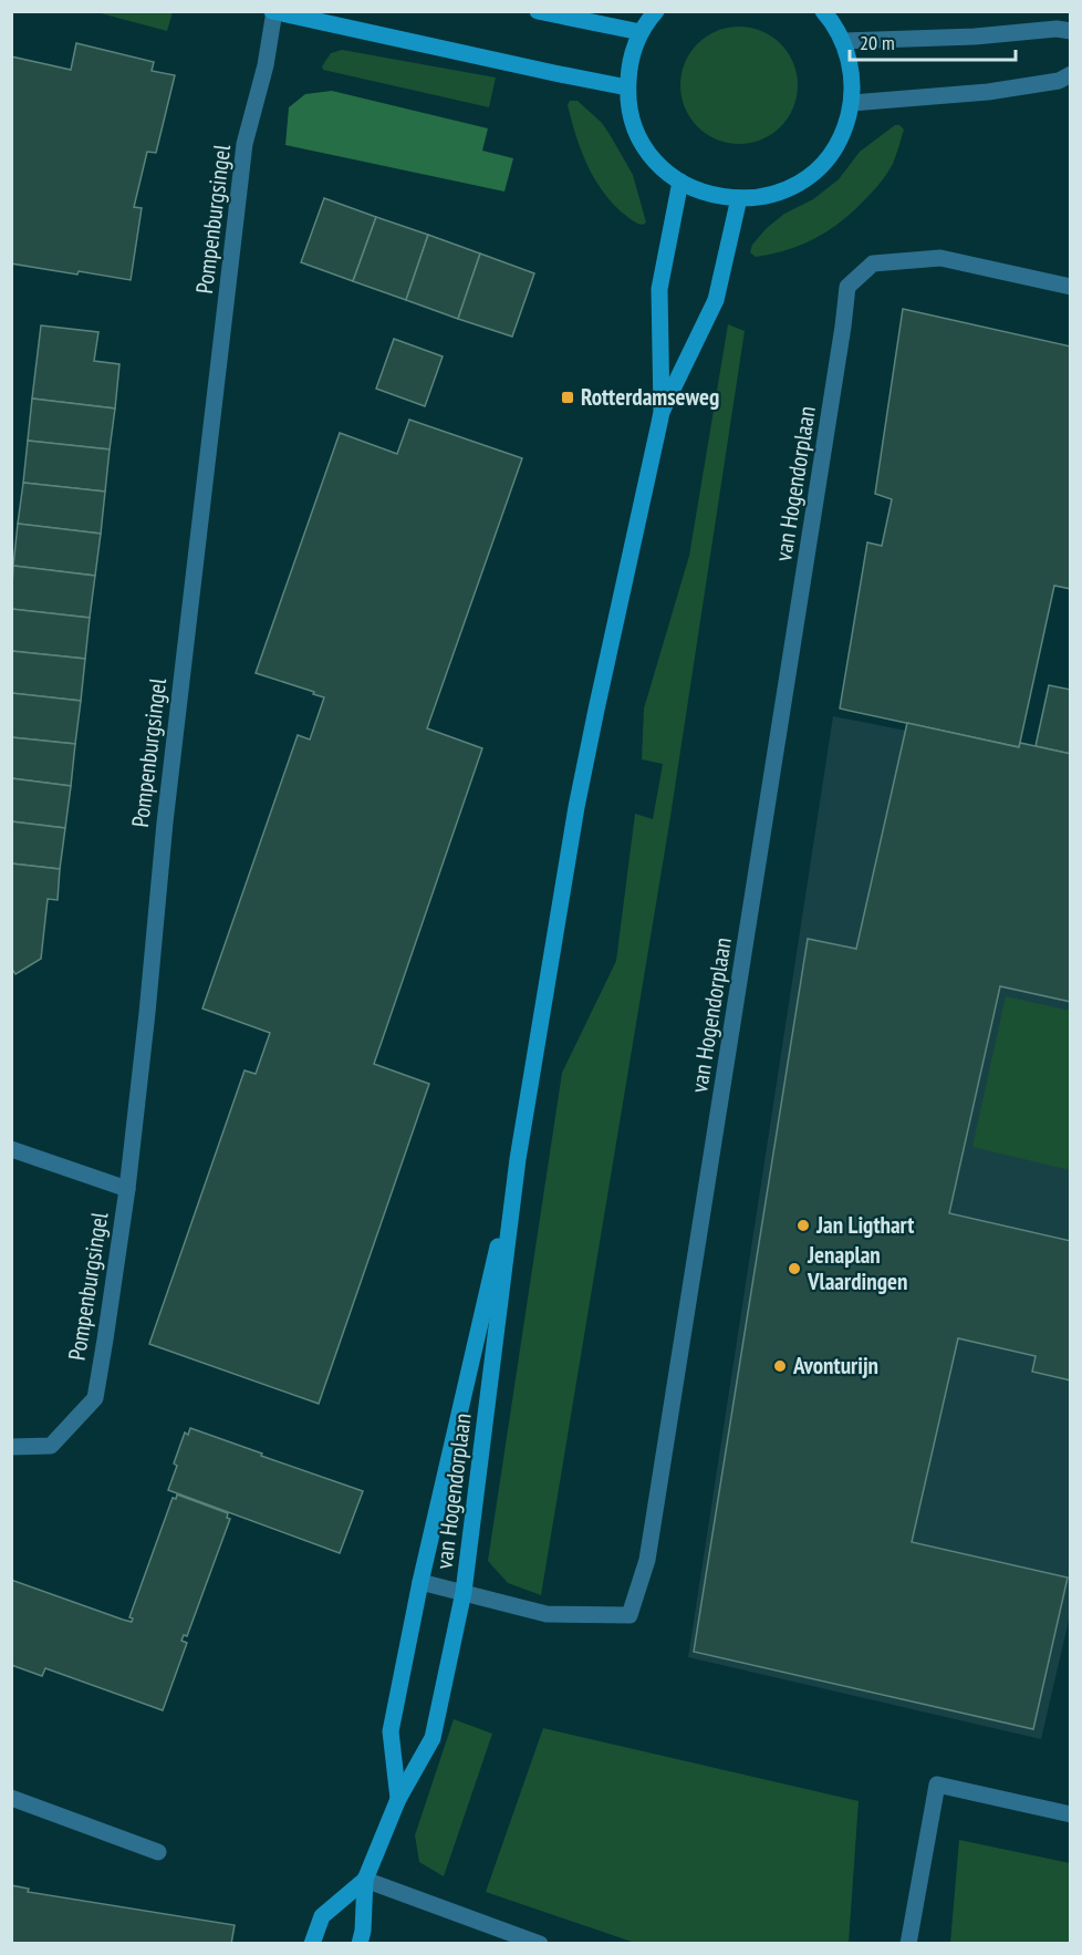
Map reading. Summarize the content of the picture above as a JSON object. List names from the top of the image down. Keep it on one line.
{"streets":{"street":["Pompenburgsingel","van Hogendorplaan"]},"places":{"transit":["Rotterdamseweg"],"other":["Jan Ligthart","Jenaplan Vlaardingen","Avonturijn"]},"scale_bar":"20 m"}
